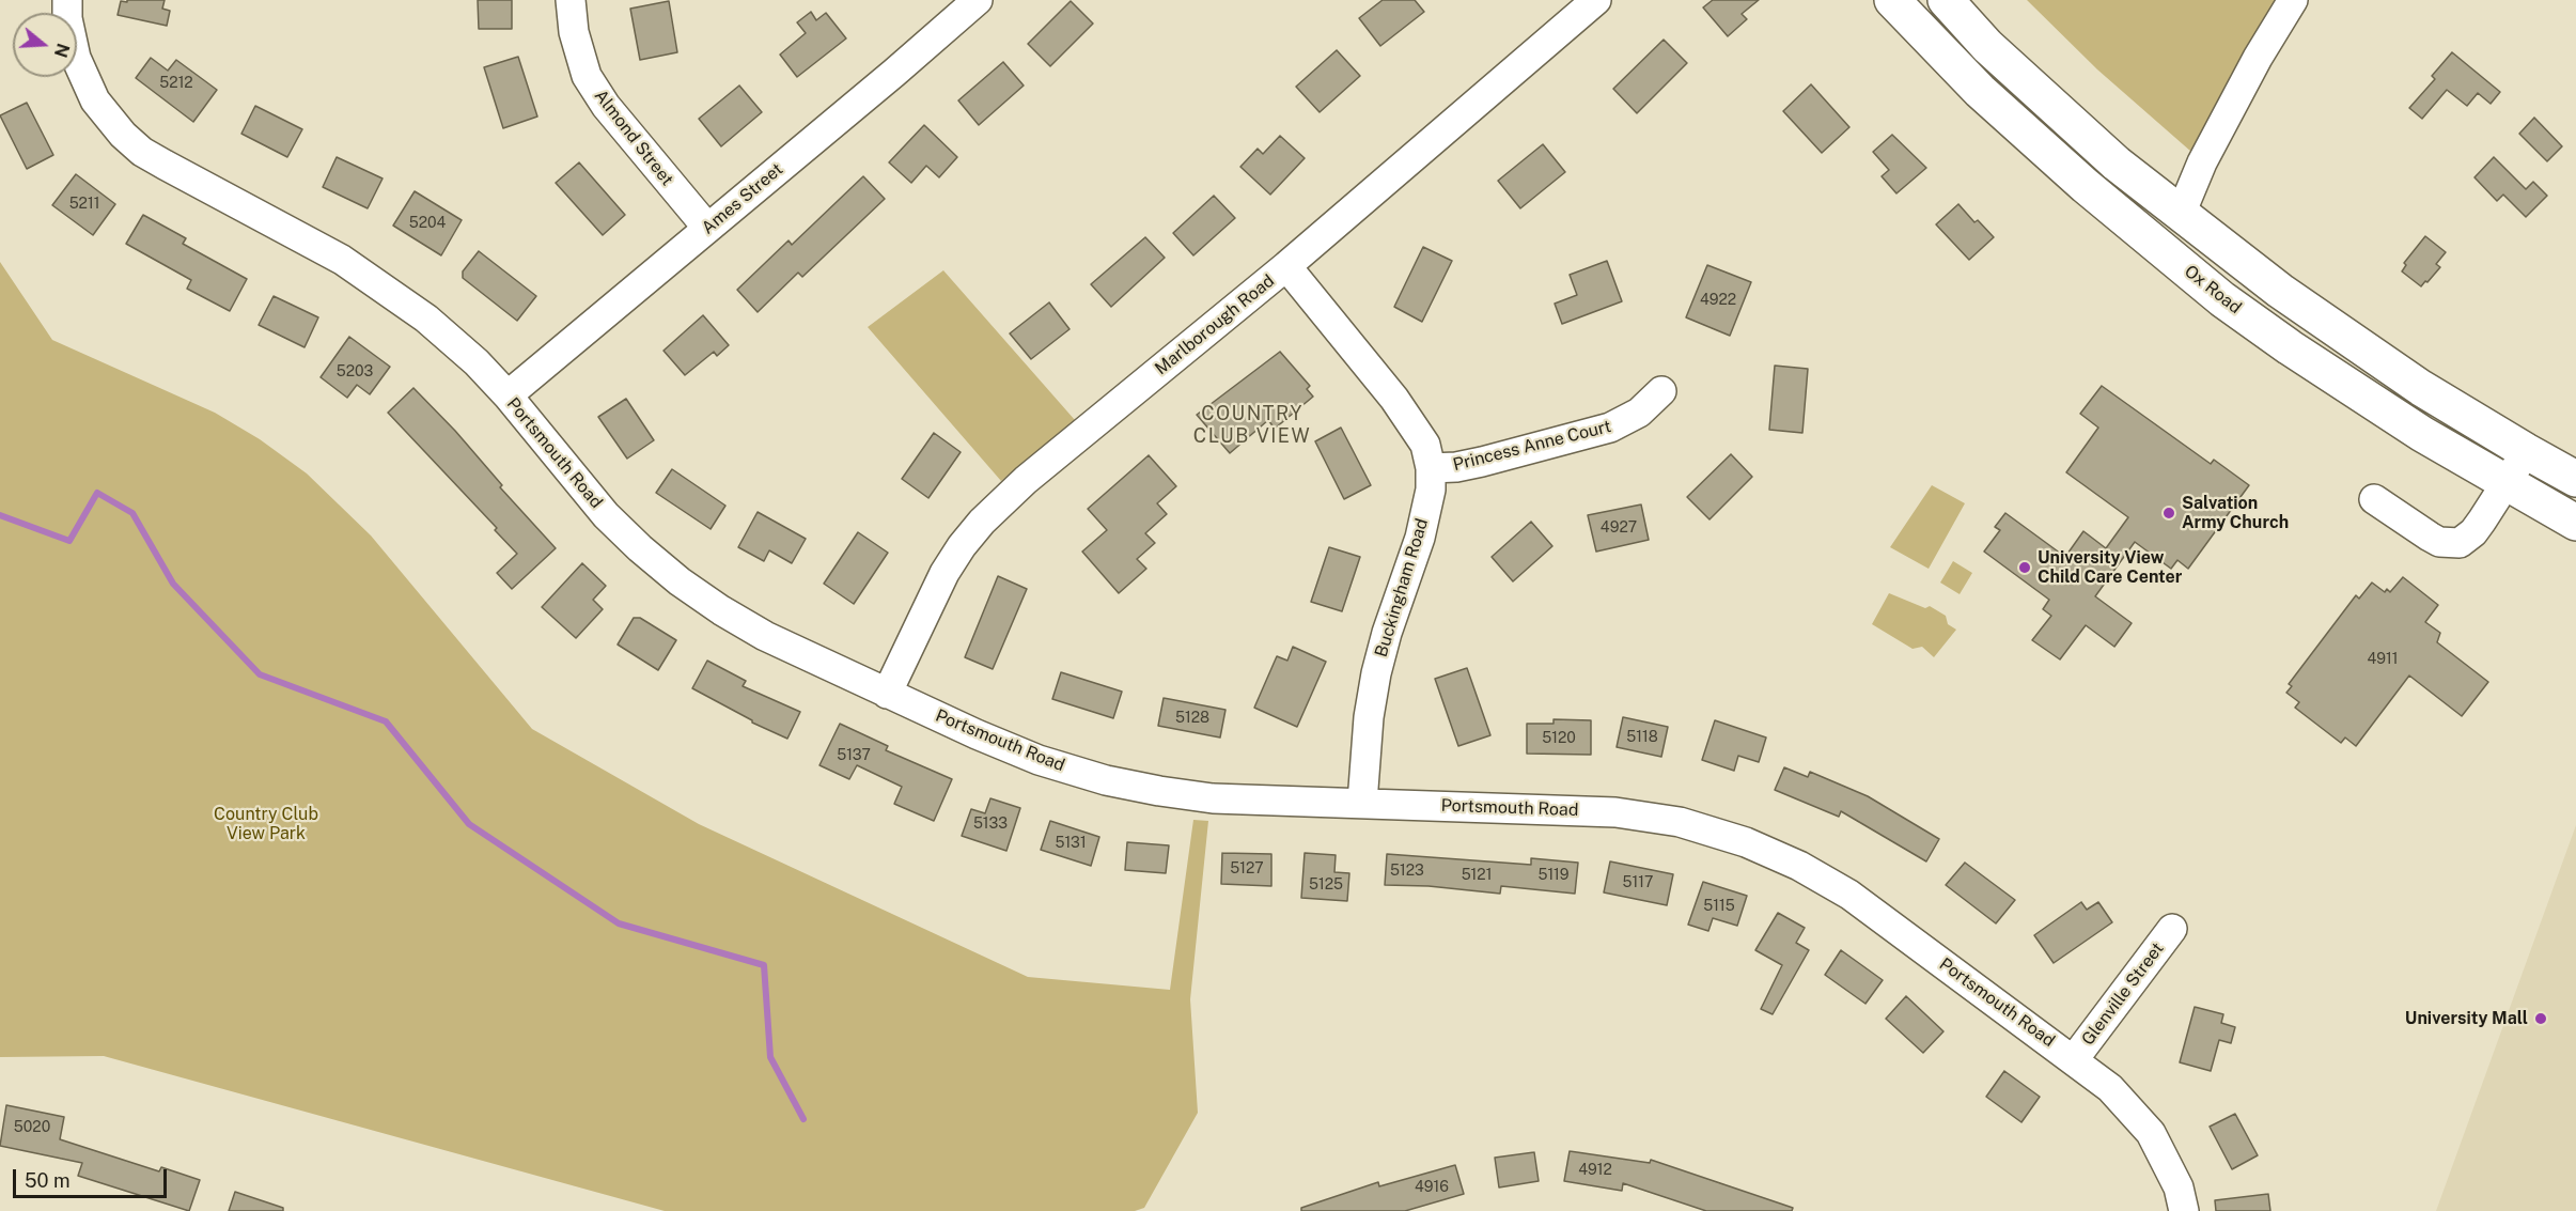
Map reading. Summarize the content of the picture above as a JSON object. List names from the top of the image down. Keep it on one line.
{"streets":{"main road":["Ox Road"],"street":["Almond Street","Ames Street","Marlborough Road","Princess Anne Court","Portsmouth Road","Buckingham Road","Glenville Street"]},"crossings":[["Almond Street","Ames Street"],["Ames Street","Portsmouth Road"],["Marlborough Road","Portsmouth Road"],["Marlborough Road","Buckingham Road"],["Princess Anne Court","Buckingham Road"],["Portsmouth Road","Buckingham Road"],["Portsmouth Road","Glenville Street"]],"districts":["COUNTRY CLUB VIEW"],"parks":["Country Club View Park"],"places":["Salvation Army Church","University View Child Care Center","University Mall"],"house_numbers":["5212","5211","5204","4922","5203","4927","4911","5128","5118","5120","5137","5133","5131","5127","5123","5121","5119","5117","5125","5115","5020","4912","4916"],"scale_bar":"50 m","north":"right"}
